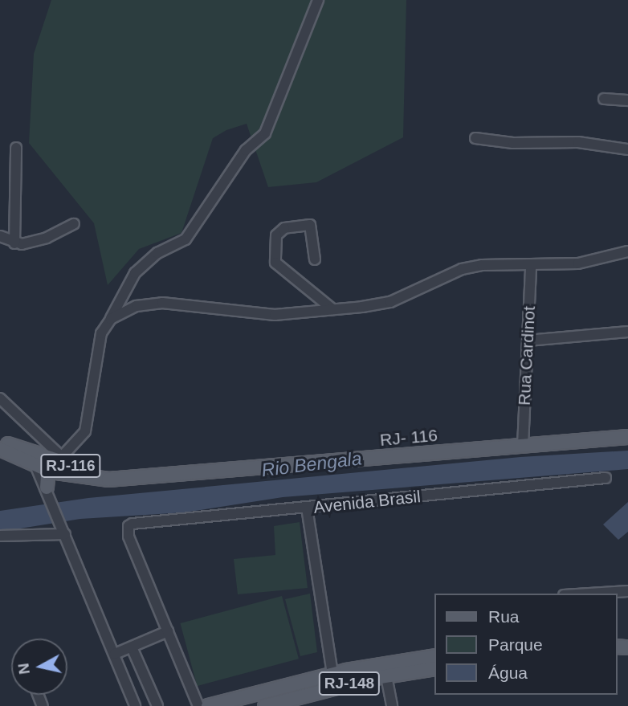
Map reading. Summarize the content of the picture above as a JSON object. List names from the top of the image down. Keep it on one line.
{"streets":{"main road":["RJ- 116","RJ-116","RJ-148"],"street":["Rua Cardinot","Avenida Brasil"]},"crossings":[["Rua Cardinot","RJ- 116"]],"water":["Rio Bengala"],"legend":["Rua","Parque","Água"],"north":"left"}
